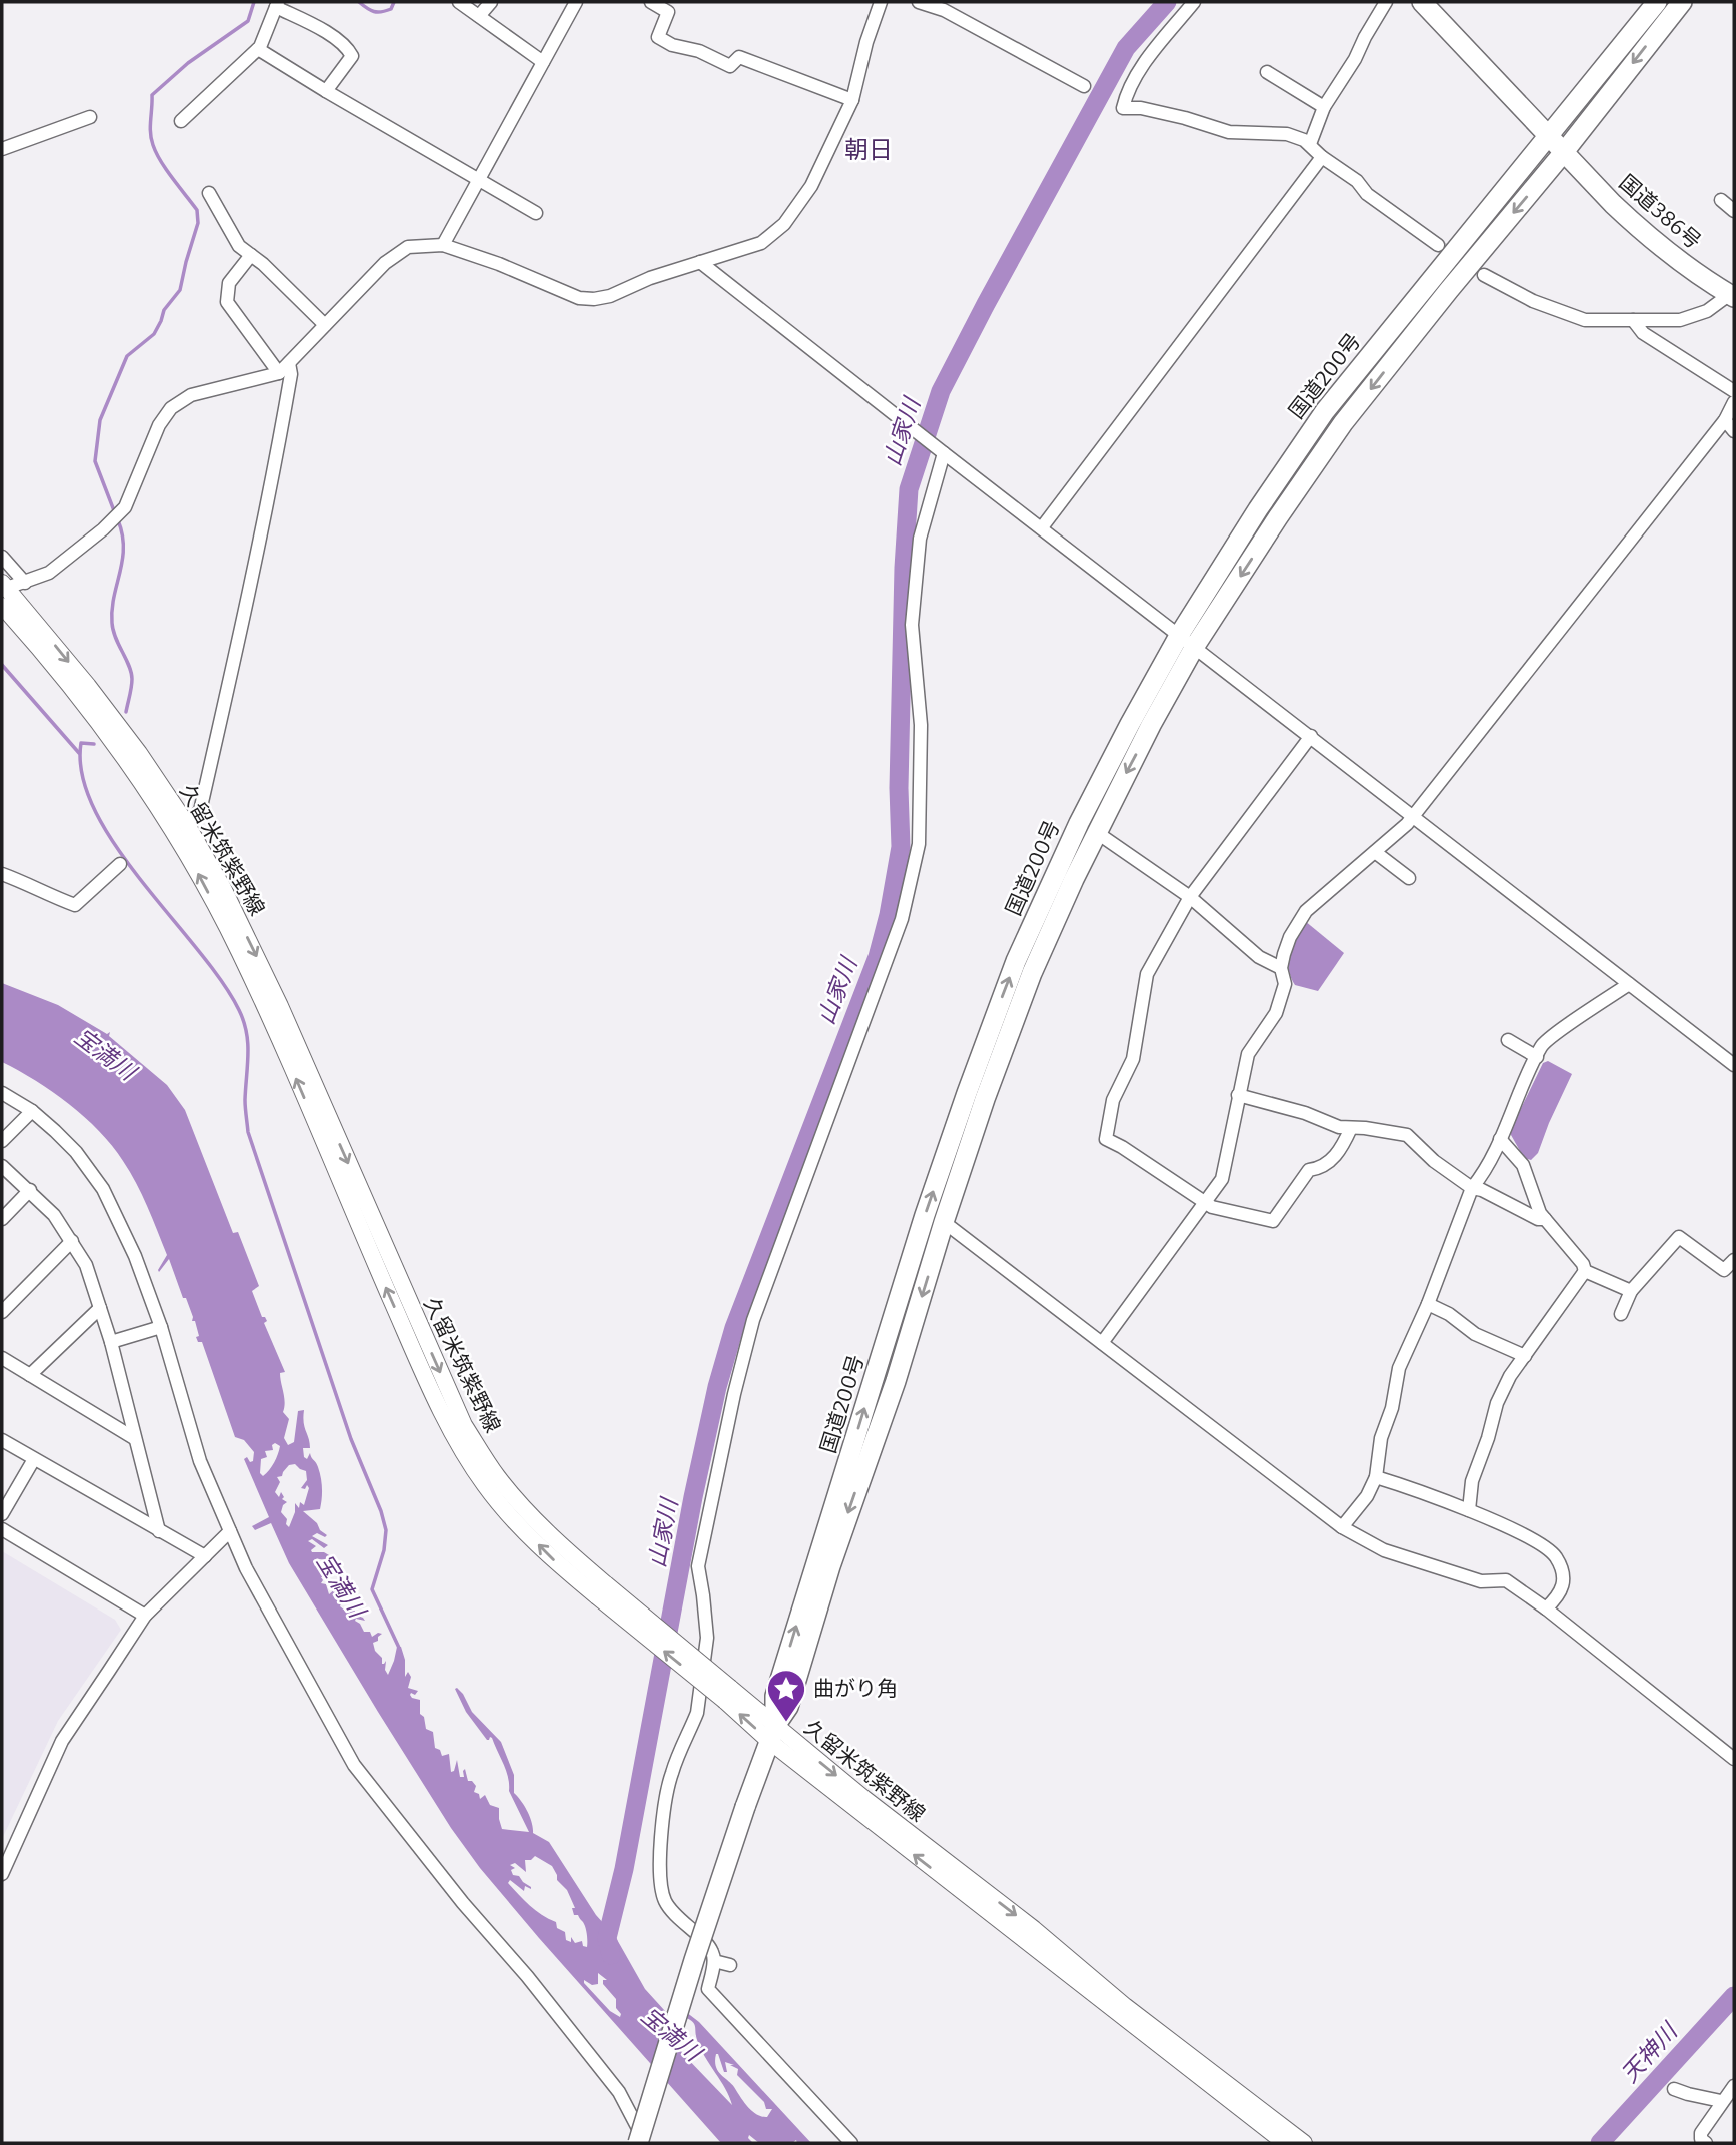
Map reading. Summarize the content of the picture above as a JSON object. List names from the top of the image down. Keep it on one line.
{"streets":{"highway":["国道386号","国道200号"],"main road":["久留米筑紫野線"]},"crossings":[["国道386号","国道200号"],["国道200号","久留米筑紫野線"]],"districts":["朝日"],"water":["山家川","宝満川","天神川"],"places":{"place":["曲がり角"]}}
